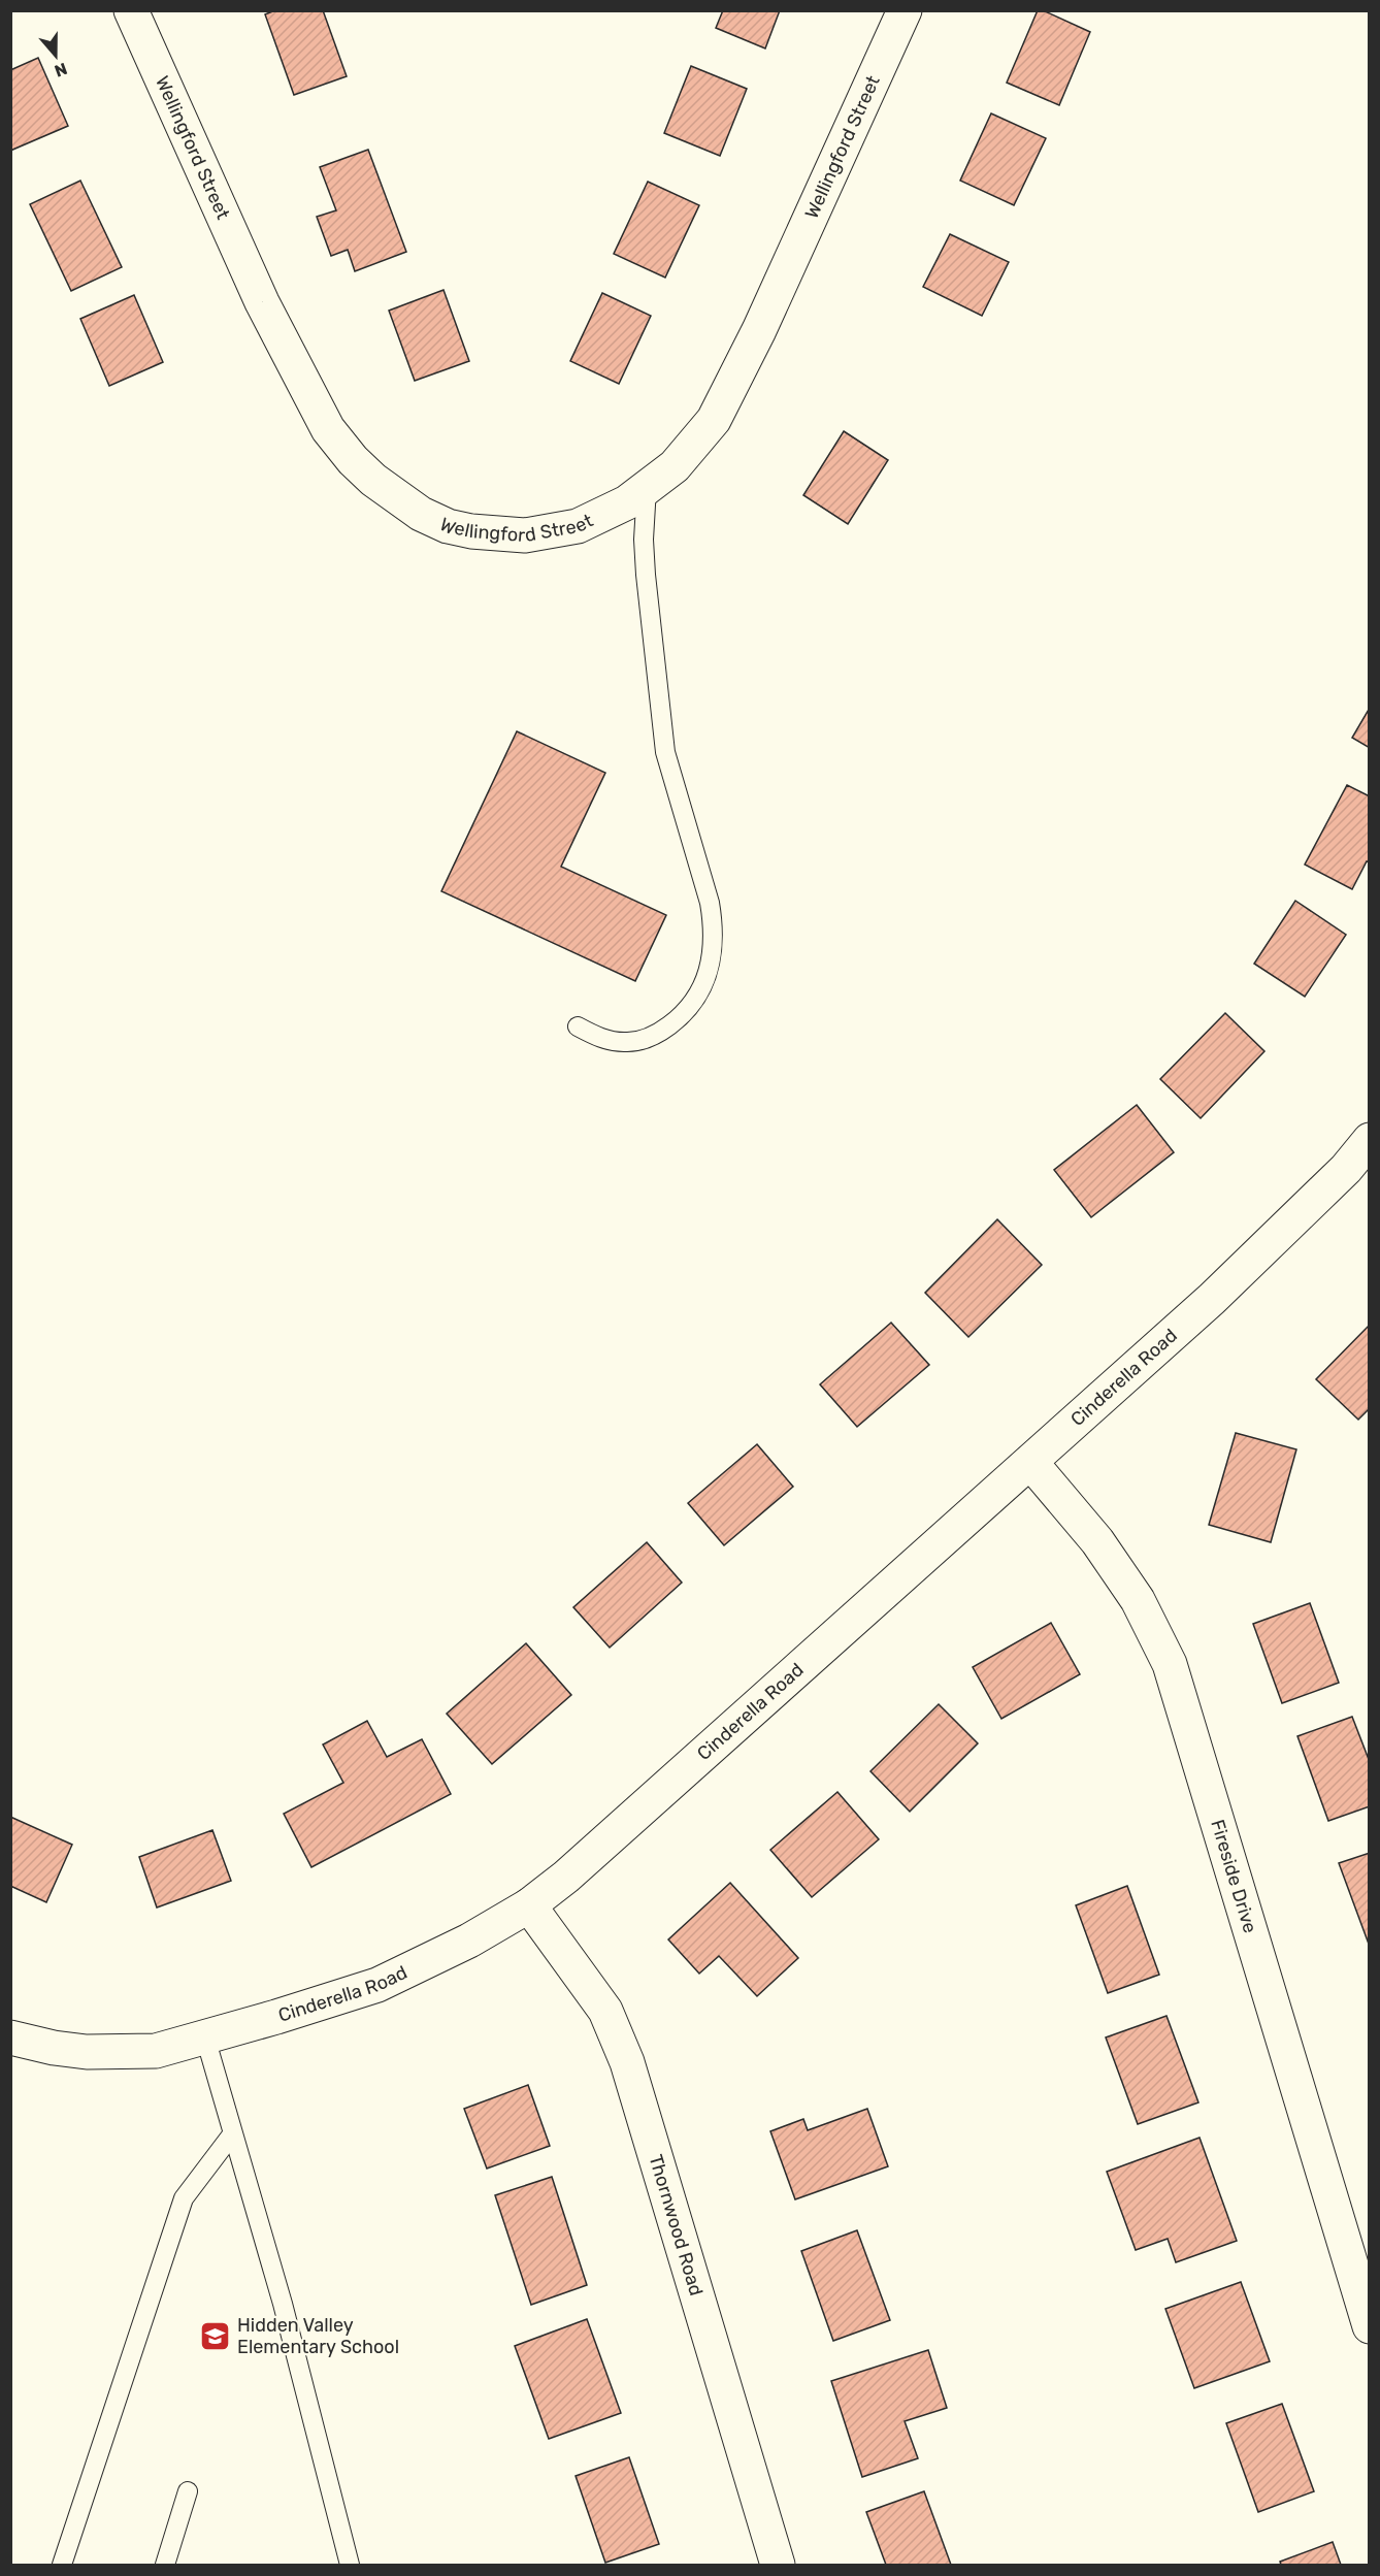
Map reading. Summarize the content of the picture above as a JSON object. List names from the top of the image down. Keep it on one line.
{"streets":{"street":["Wellingford Street","Cinderella Road","Fireside Drive","Thornwood Road"]},"crossings":[["Cinderella Road","Fireside Drive"],["Cinderella Road","Thornwood Road"]],"places":{"school or university":["Hidden Valley Elementary School"]},"north":"bottom"}
